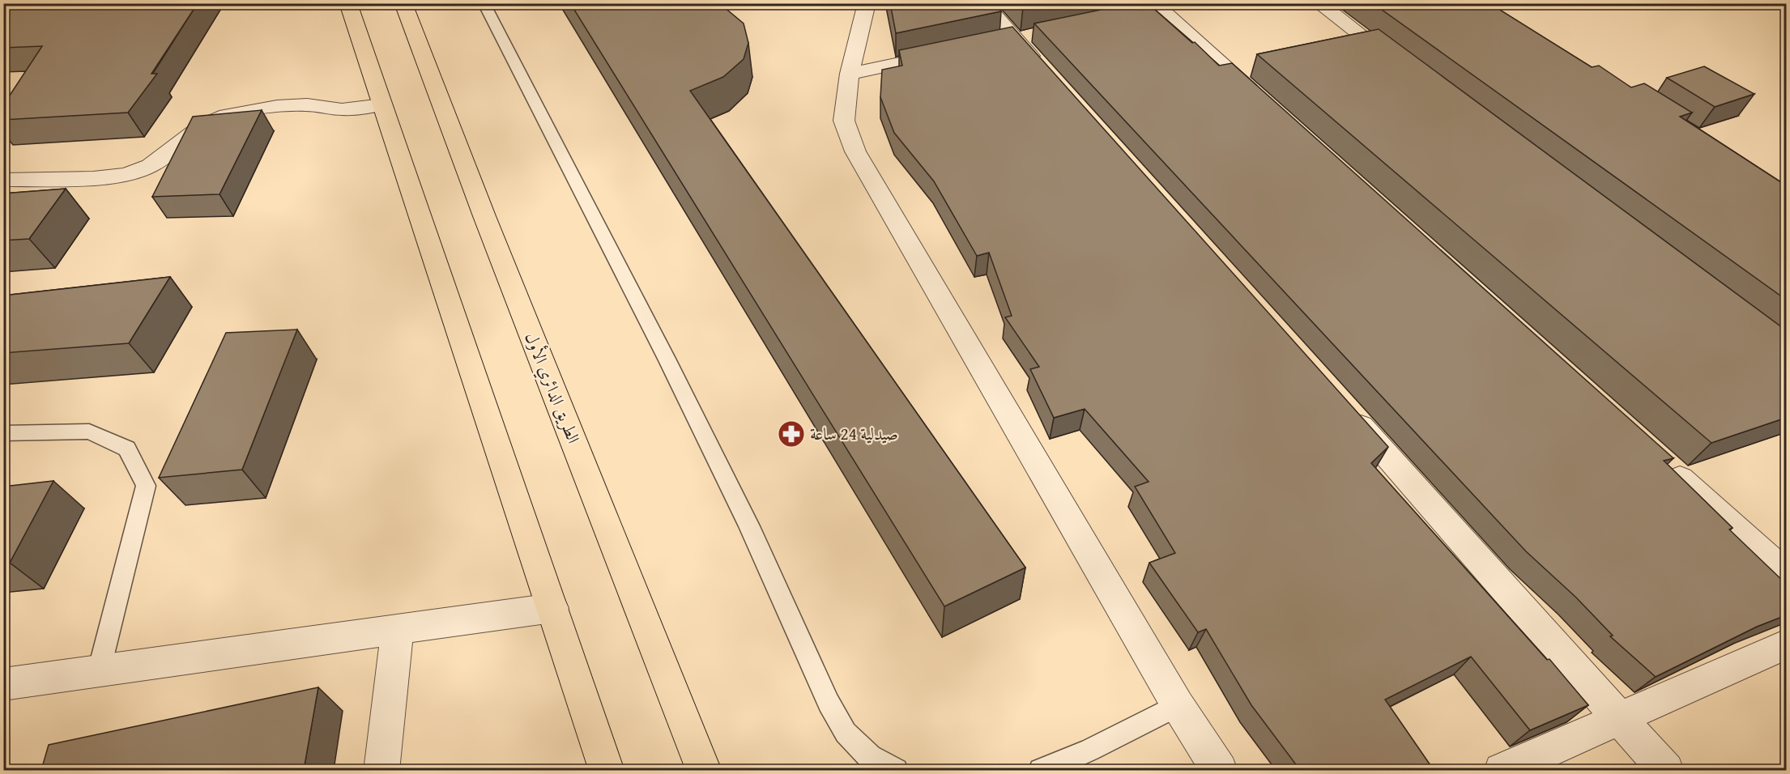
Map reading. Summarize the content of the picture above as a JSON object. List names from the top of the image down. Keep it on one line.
{"streets":{"main road":["الطريق الدائري الأول"]},"places":{"pharmacy":["صيدلية 24 ساعة"]}}
